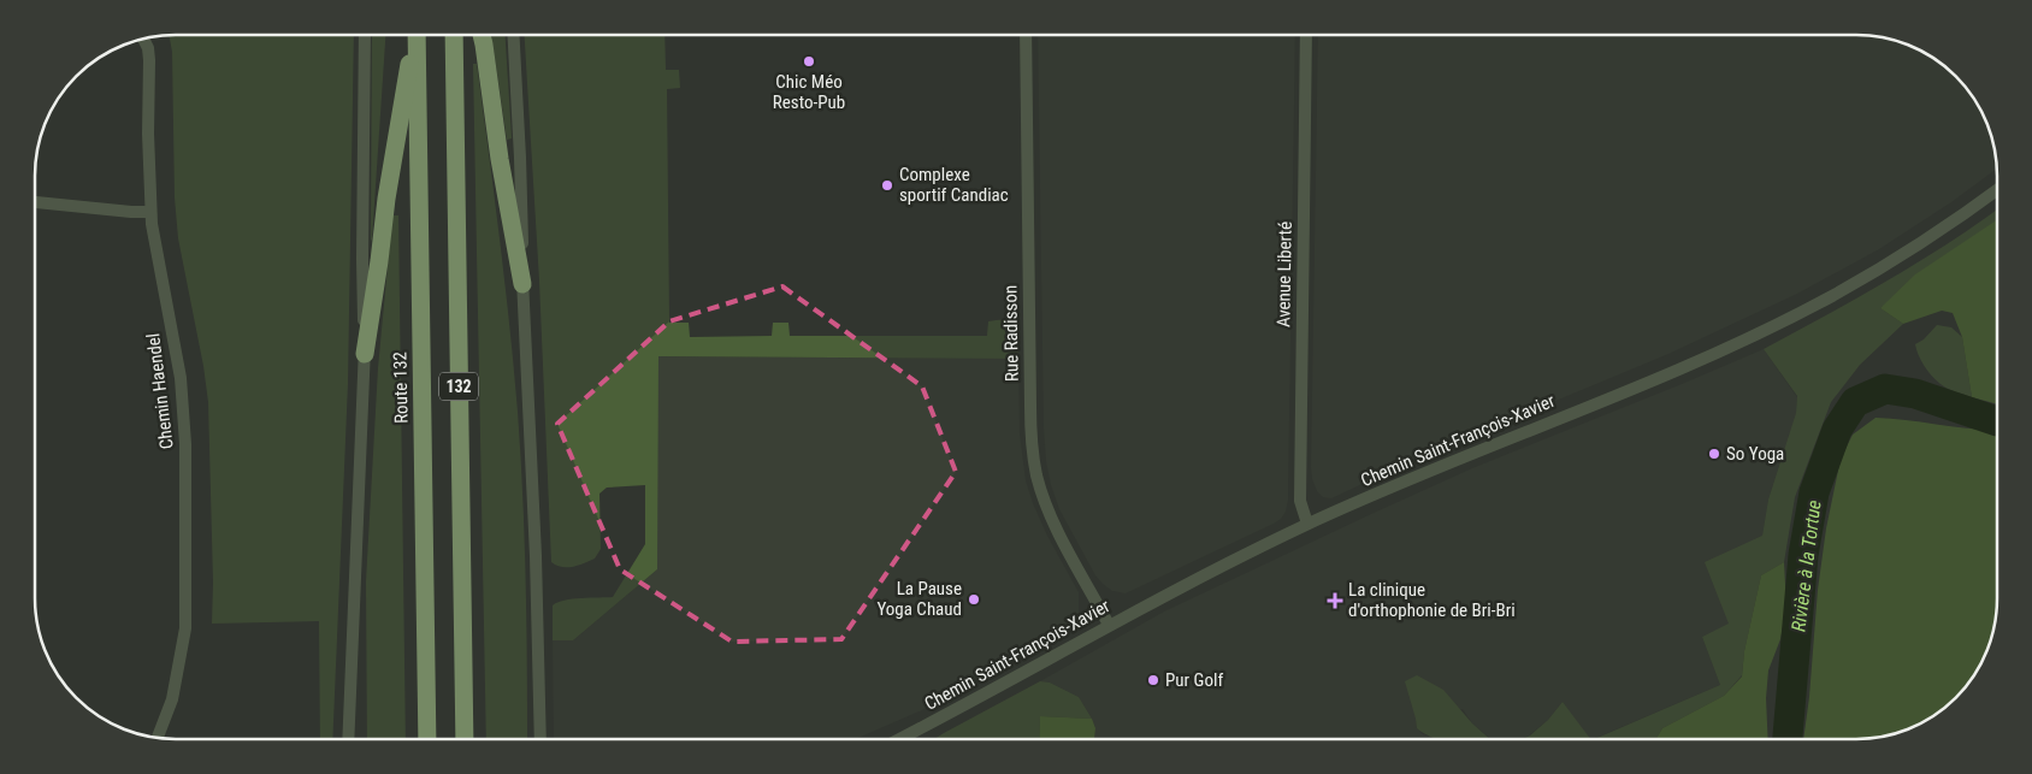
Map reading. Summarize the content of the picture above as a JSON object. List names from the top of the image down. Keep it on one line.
{"streets":{"highway":["132","Route 132"],"street":["Avenue Liberté","Rue Radisson","Chemin Haendel","Chemin Saint-François-Xavier"]},"crossings":[["Avenue Liberté","Chemin Saint-François-Xavier"],["Rue Radisson","Chemin Saint-François-Xavier"]],"water":["Rivière à la Tortue"],"places":{"other":["Chic Méo Resto-Pub","Complexe sportif Candiac","So Yoga","La Pause Yoga Chaud","Pur Golf"],"health":["La clinique d'orthophonie de Bri-Bri"]}}
